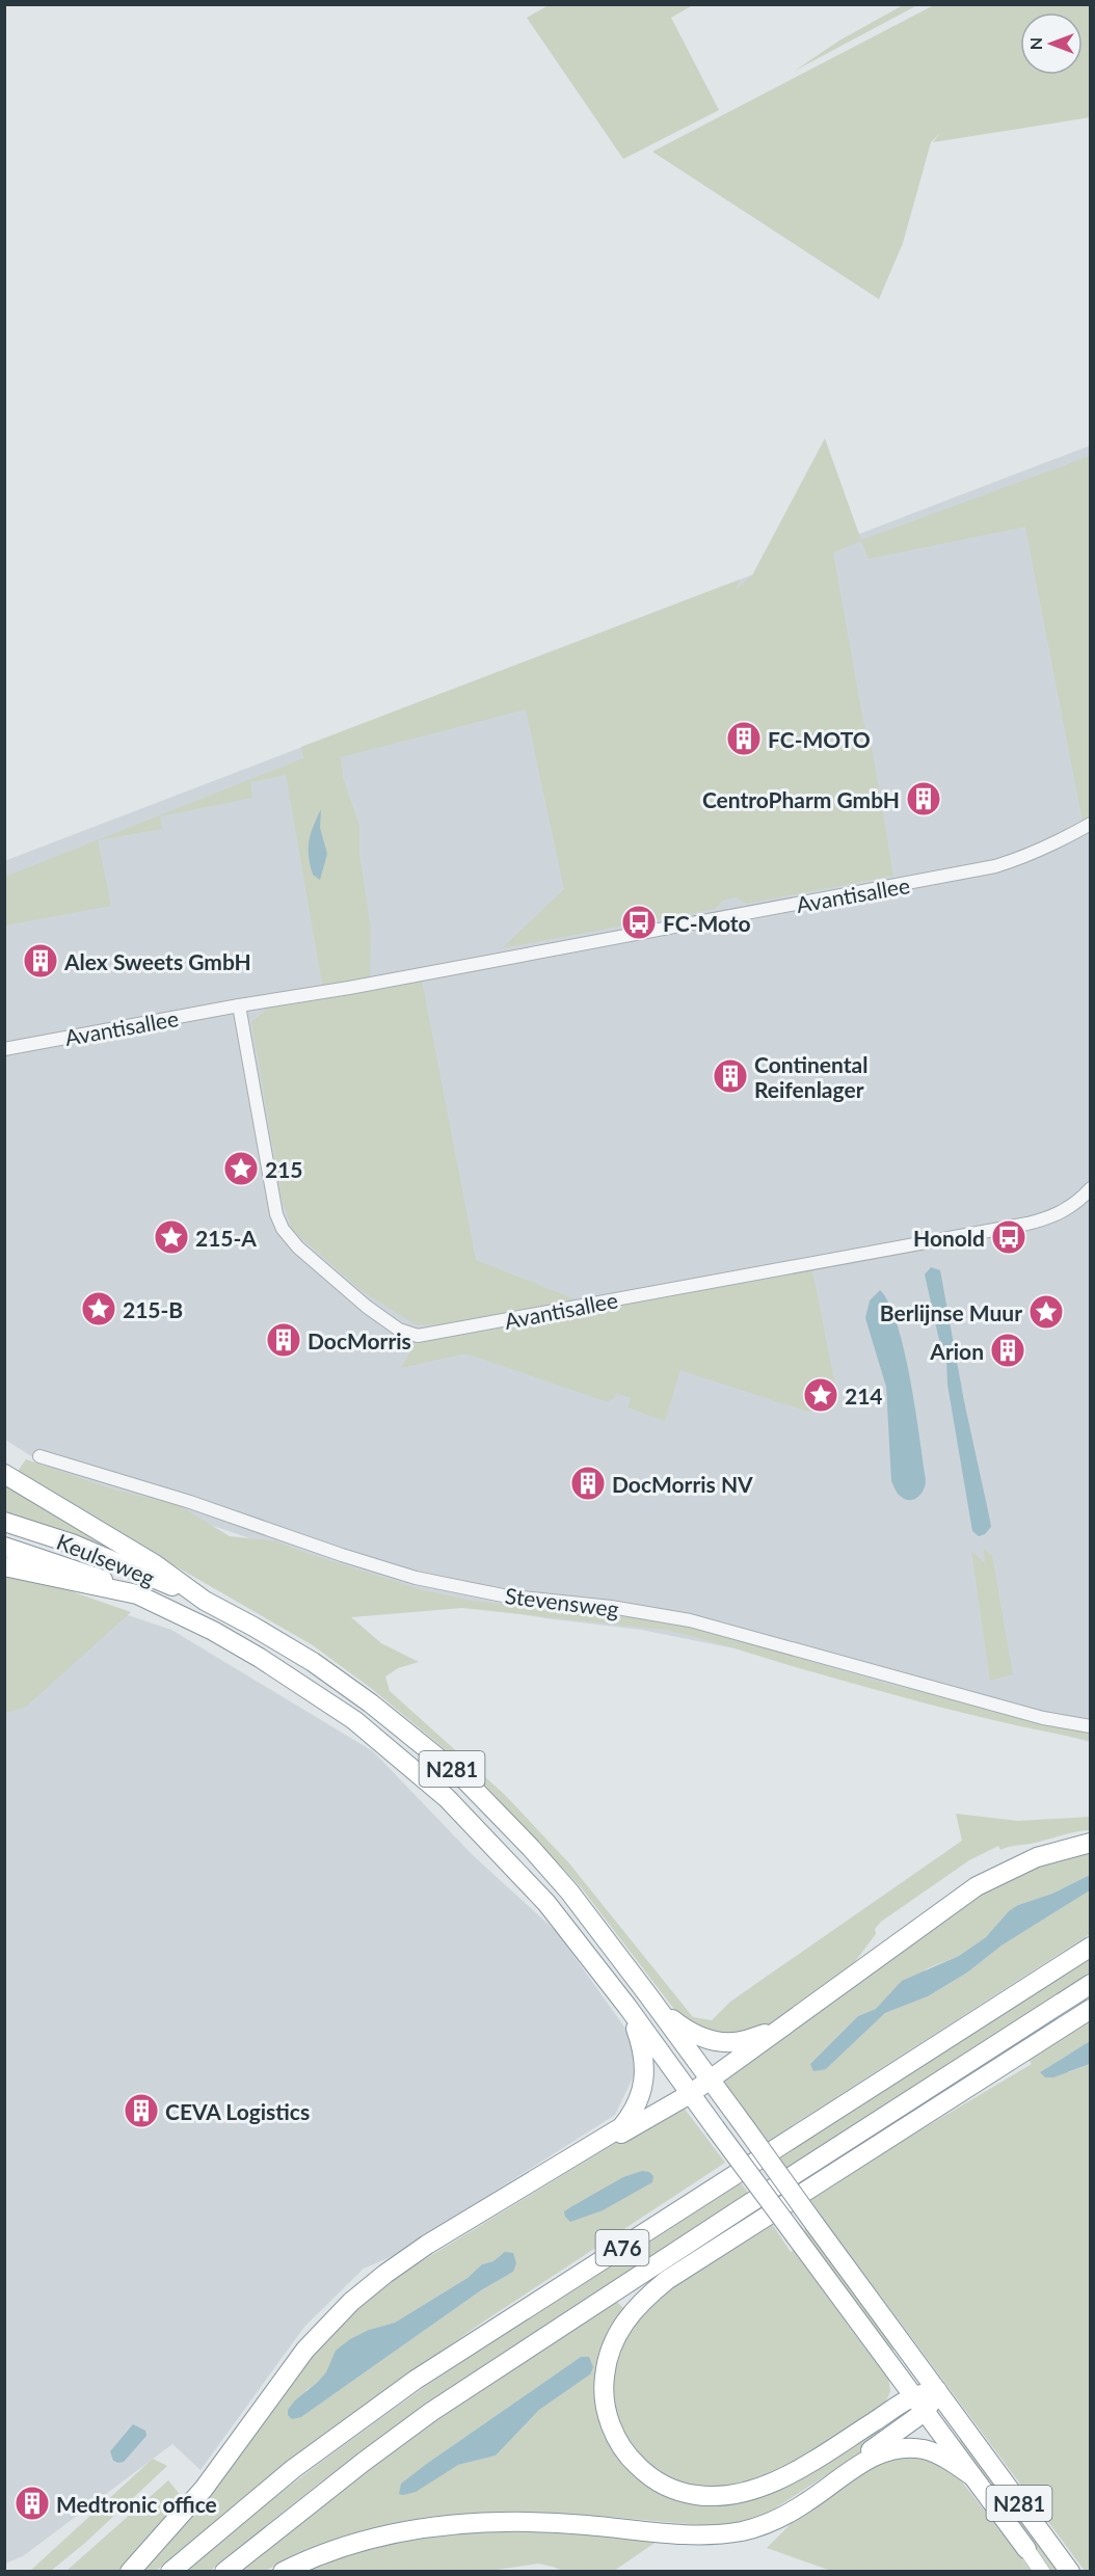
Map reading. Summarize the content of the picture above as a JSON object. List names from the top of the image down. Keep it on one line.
{"streets":{"highway":["Keulseweg","N281","A76"],"street":["Avantisallee","Stevensweg"]},"crossings":[["Keulseweg","N281"],["N281","A76"]],"places":{"building":["FC-MOTO","CentroPharm GmbH","Alex Sweets GmbH","Continental Reifenlager","DocMorris","Arion","DocMorris NV","CEVA Logistics","Medtronic office"],"bus stop":["FC-Moto","Honold"],"place":["215","215-A","215-B","Berlijnse Muur","214"]},"north":"left"}
